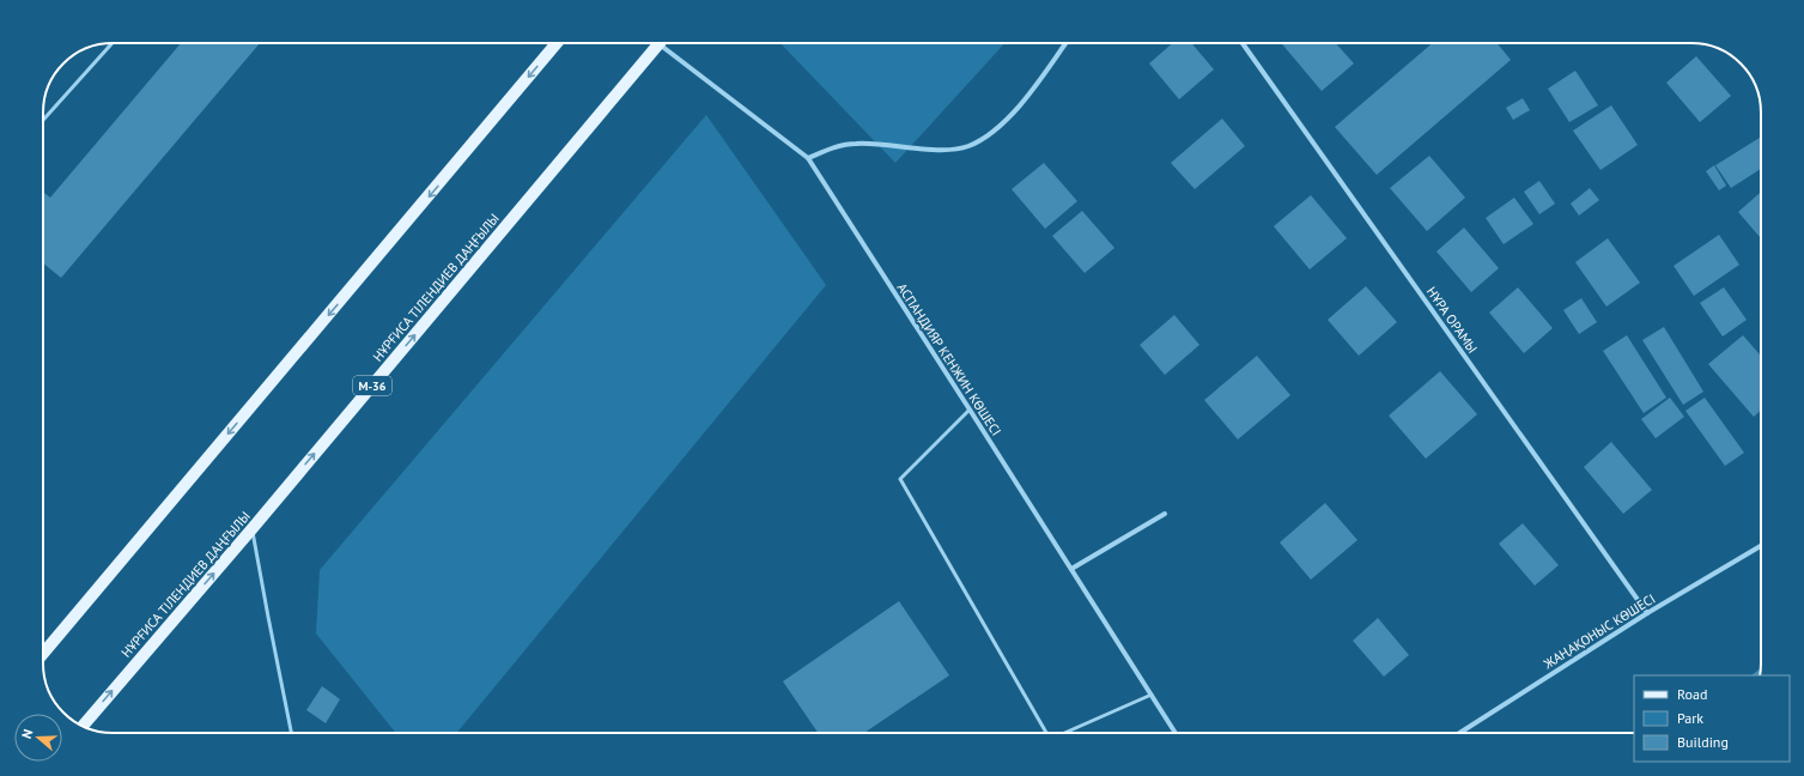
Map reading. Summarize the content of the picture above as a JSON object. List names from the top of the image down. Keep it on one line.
{"streets":{"main road":["НҰРҒИСА ТІЛЕНДИЕВ ДАҢҒЫЛЫ","M-36"],"street":["НҰРА ОРАМЫ","АСПАНДИЯР КЕНЖИН КӨШЕСІ","ЖАҢАҚОНЫС КӨШЕСІ"]},"crossings":[["НҰРА ОРАМЫ","ЖАҢАҚОНЫС КӨШЕСІ"]],"legend":["Road","Park","Building"],"north":"left"}
